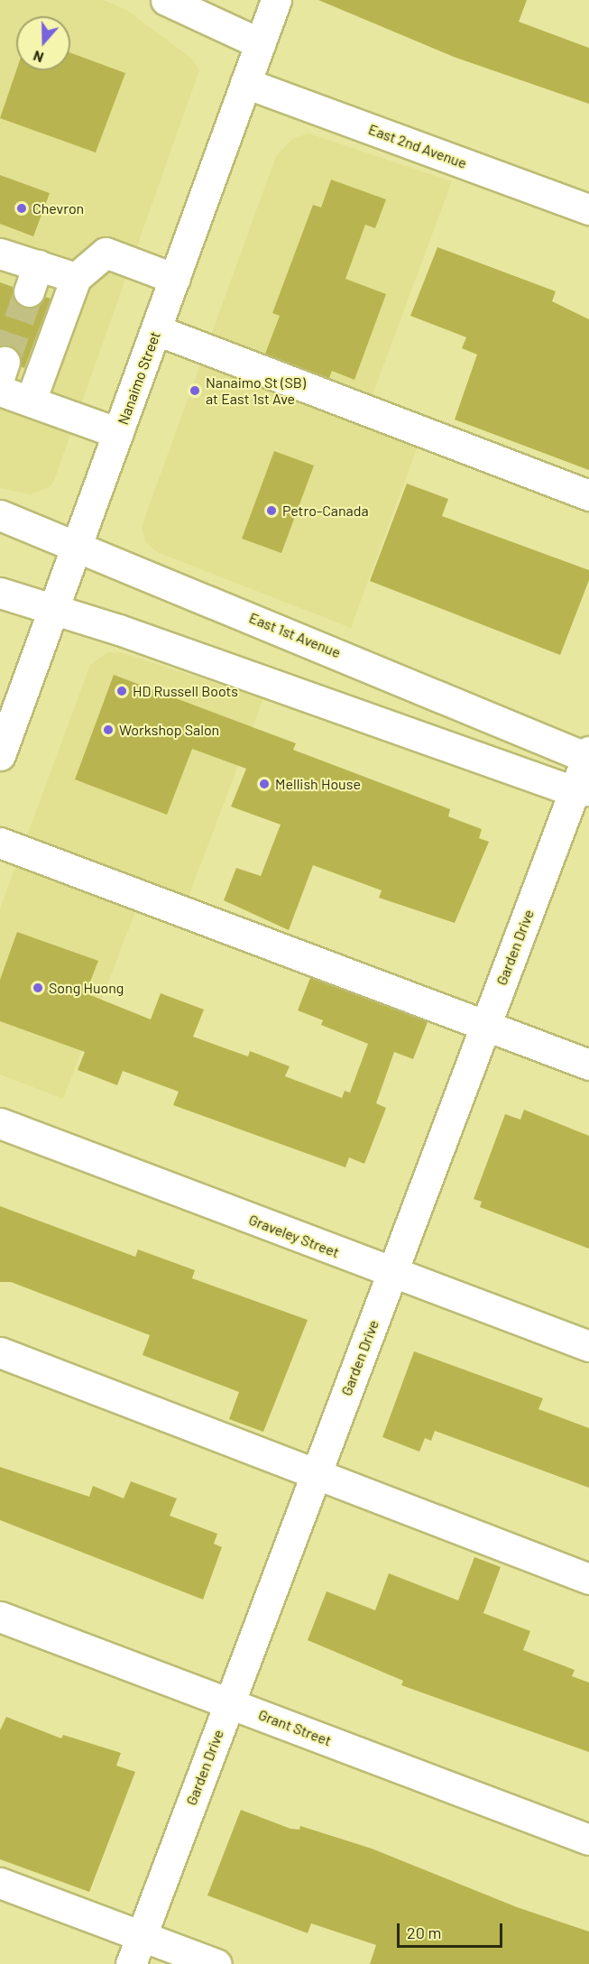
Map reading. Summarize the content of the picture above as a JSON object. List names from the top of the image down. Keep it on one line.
{"streets":{"street":["East 2nd Avenue","Nanaimo Street","East 1st Avenue","Garden Drive","Graveley Street","Grant Street"]},"crossings":[["East 2nd Avenue","Nanaimo Street"],["Nanaimo Street","East 1st Avenue"],["East 1st Avenue","Garden Drive"],["Garden Drive","Graveley Street"],["Garden Drive","Grant Street"]],"places":["Chevron","Nanaimo St (SB) at East 1st Ave","Petro-Canada","HD Russell Boots","Workshop Salon","Mellish House","Song Huong"],"scale_bar":"20 m","north":"bottom"}
